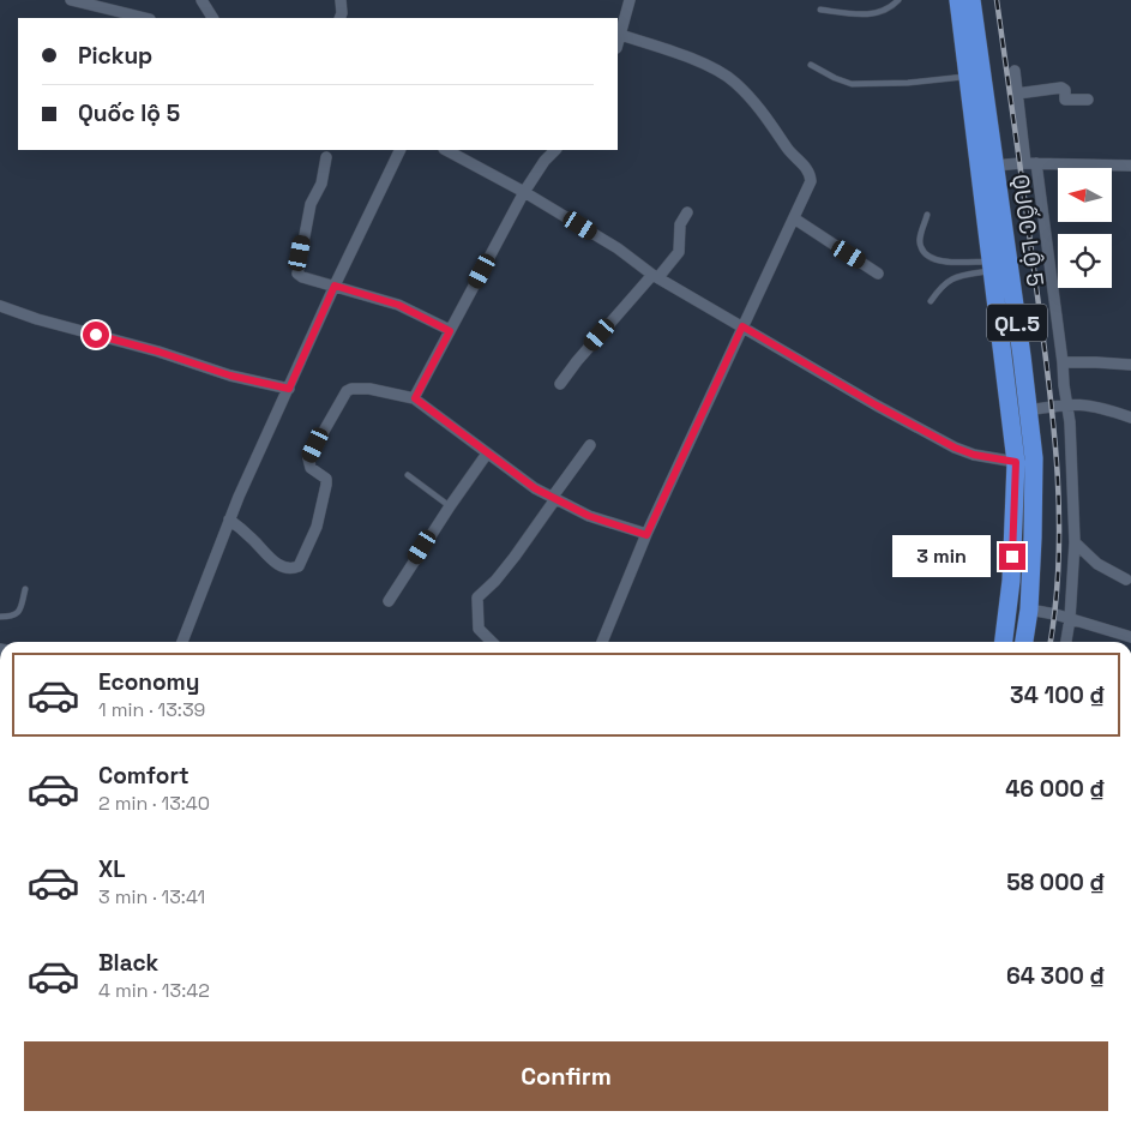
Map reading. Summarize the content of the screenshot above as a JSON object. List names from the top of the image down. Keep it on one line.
{"streets":{"highway":["QUỐC LỘ 5","QL.5"]},"north":"left","page":{"banner":["Pickup","Quốc lộ 5"],"bubble":"3 min","list":[{"name":"Economy","note":"1 min · 13:39","value":"34 100 ₫"},{"name":"Comfort","note":"2 min · 13:40","value":"46 000 ₫"},{"name":"XL","note":"3 min · 13:41","value":"58 000 ₫"},{"name":"Black","note":"4 min · 13:42","value":"64 300 ₫"}],"buttons":"Confirm"}}
